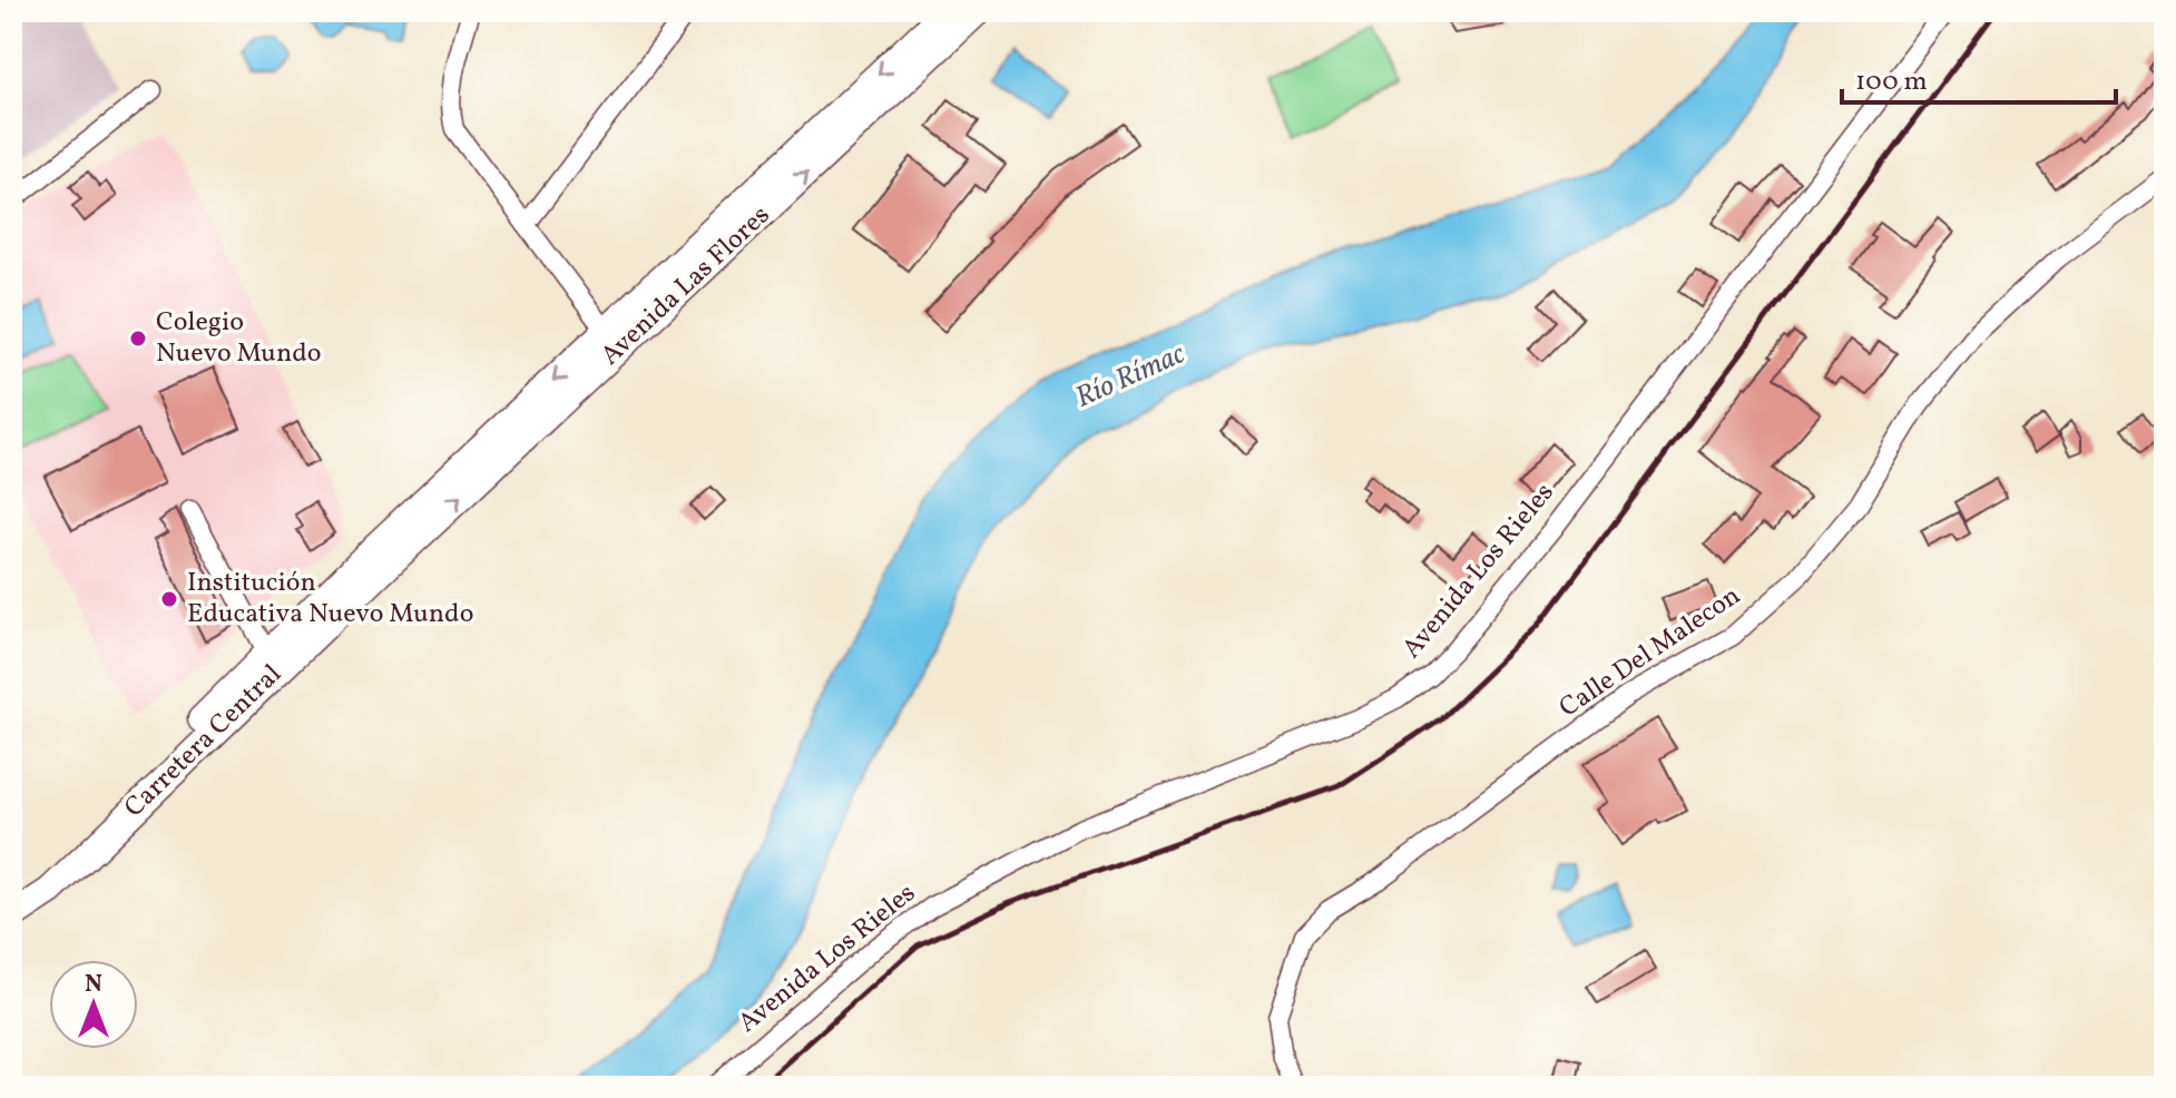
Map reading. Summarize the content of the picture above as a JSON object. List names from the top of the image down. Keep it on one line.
{"streets":{"highway":["Avenida Las Flores","Carretera Central"],"street":["Avenida Los Rieles","Calle Del Malecon"]},"crossings":[["Avenida Las Flores","Carretera Central"]],"water":["Río Rímac"],"places":["Colegio Nuevo Mundo","Institución Educativa Nuevo Mundo"],"scale_bar":"100 m","north":"top"}
